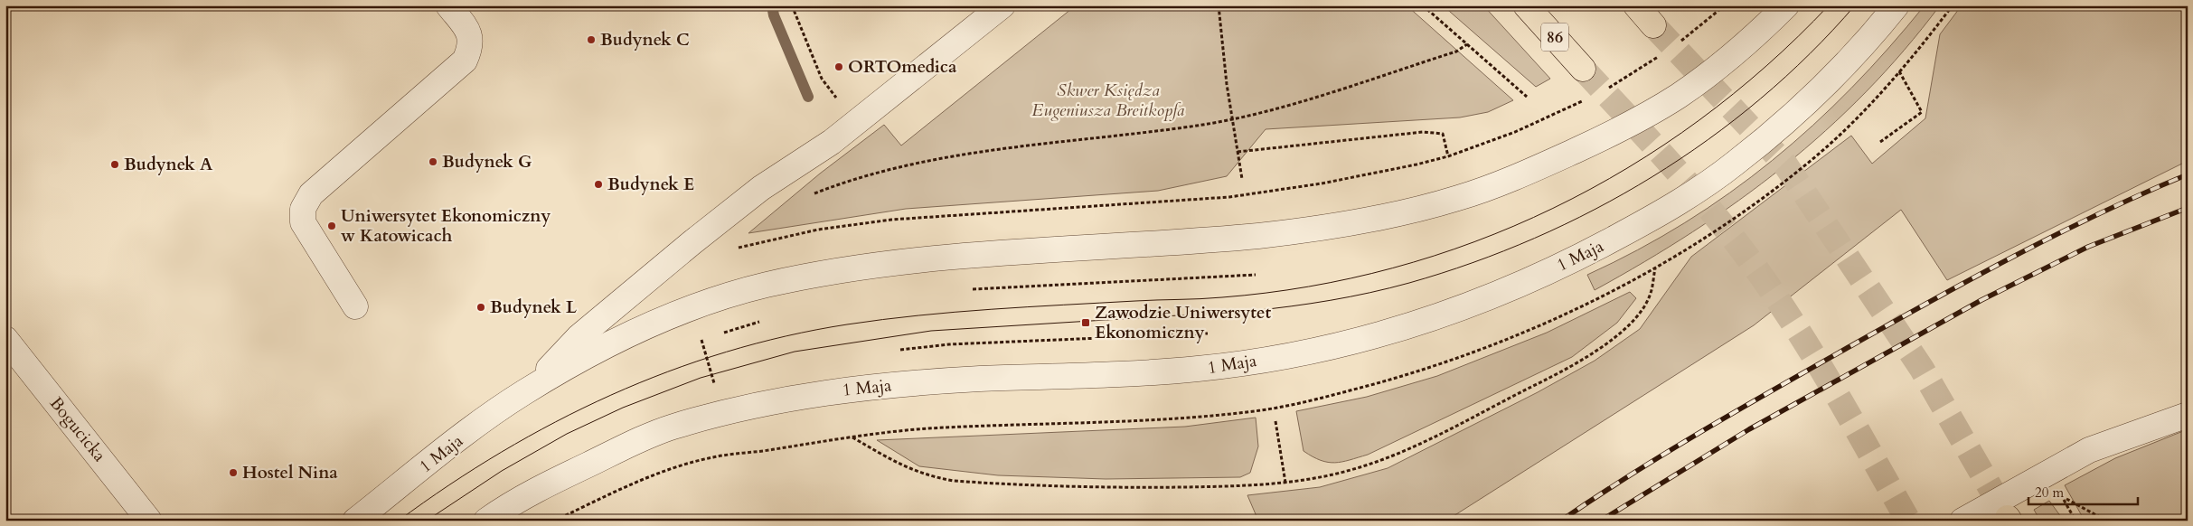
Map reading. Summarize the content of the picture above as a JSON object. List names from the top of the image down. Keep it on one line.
{"streets":{"highway":["86"],"street":["1 Maja","Bogucicka"]},"parks":["Skwer Księdza Eugeniusza Breitkopfa"],"places":{"other":["Budynek C","ORTOmedica","Budynek G","Budynek A","Budynek E","Uniwersytet Ekonomiczny w Katowicach","Budynek L","Hostel Nina"],"transit":["Zawodzie Uniwersytet Ekonomiczny"]},"scale_bar":"20 m"}
